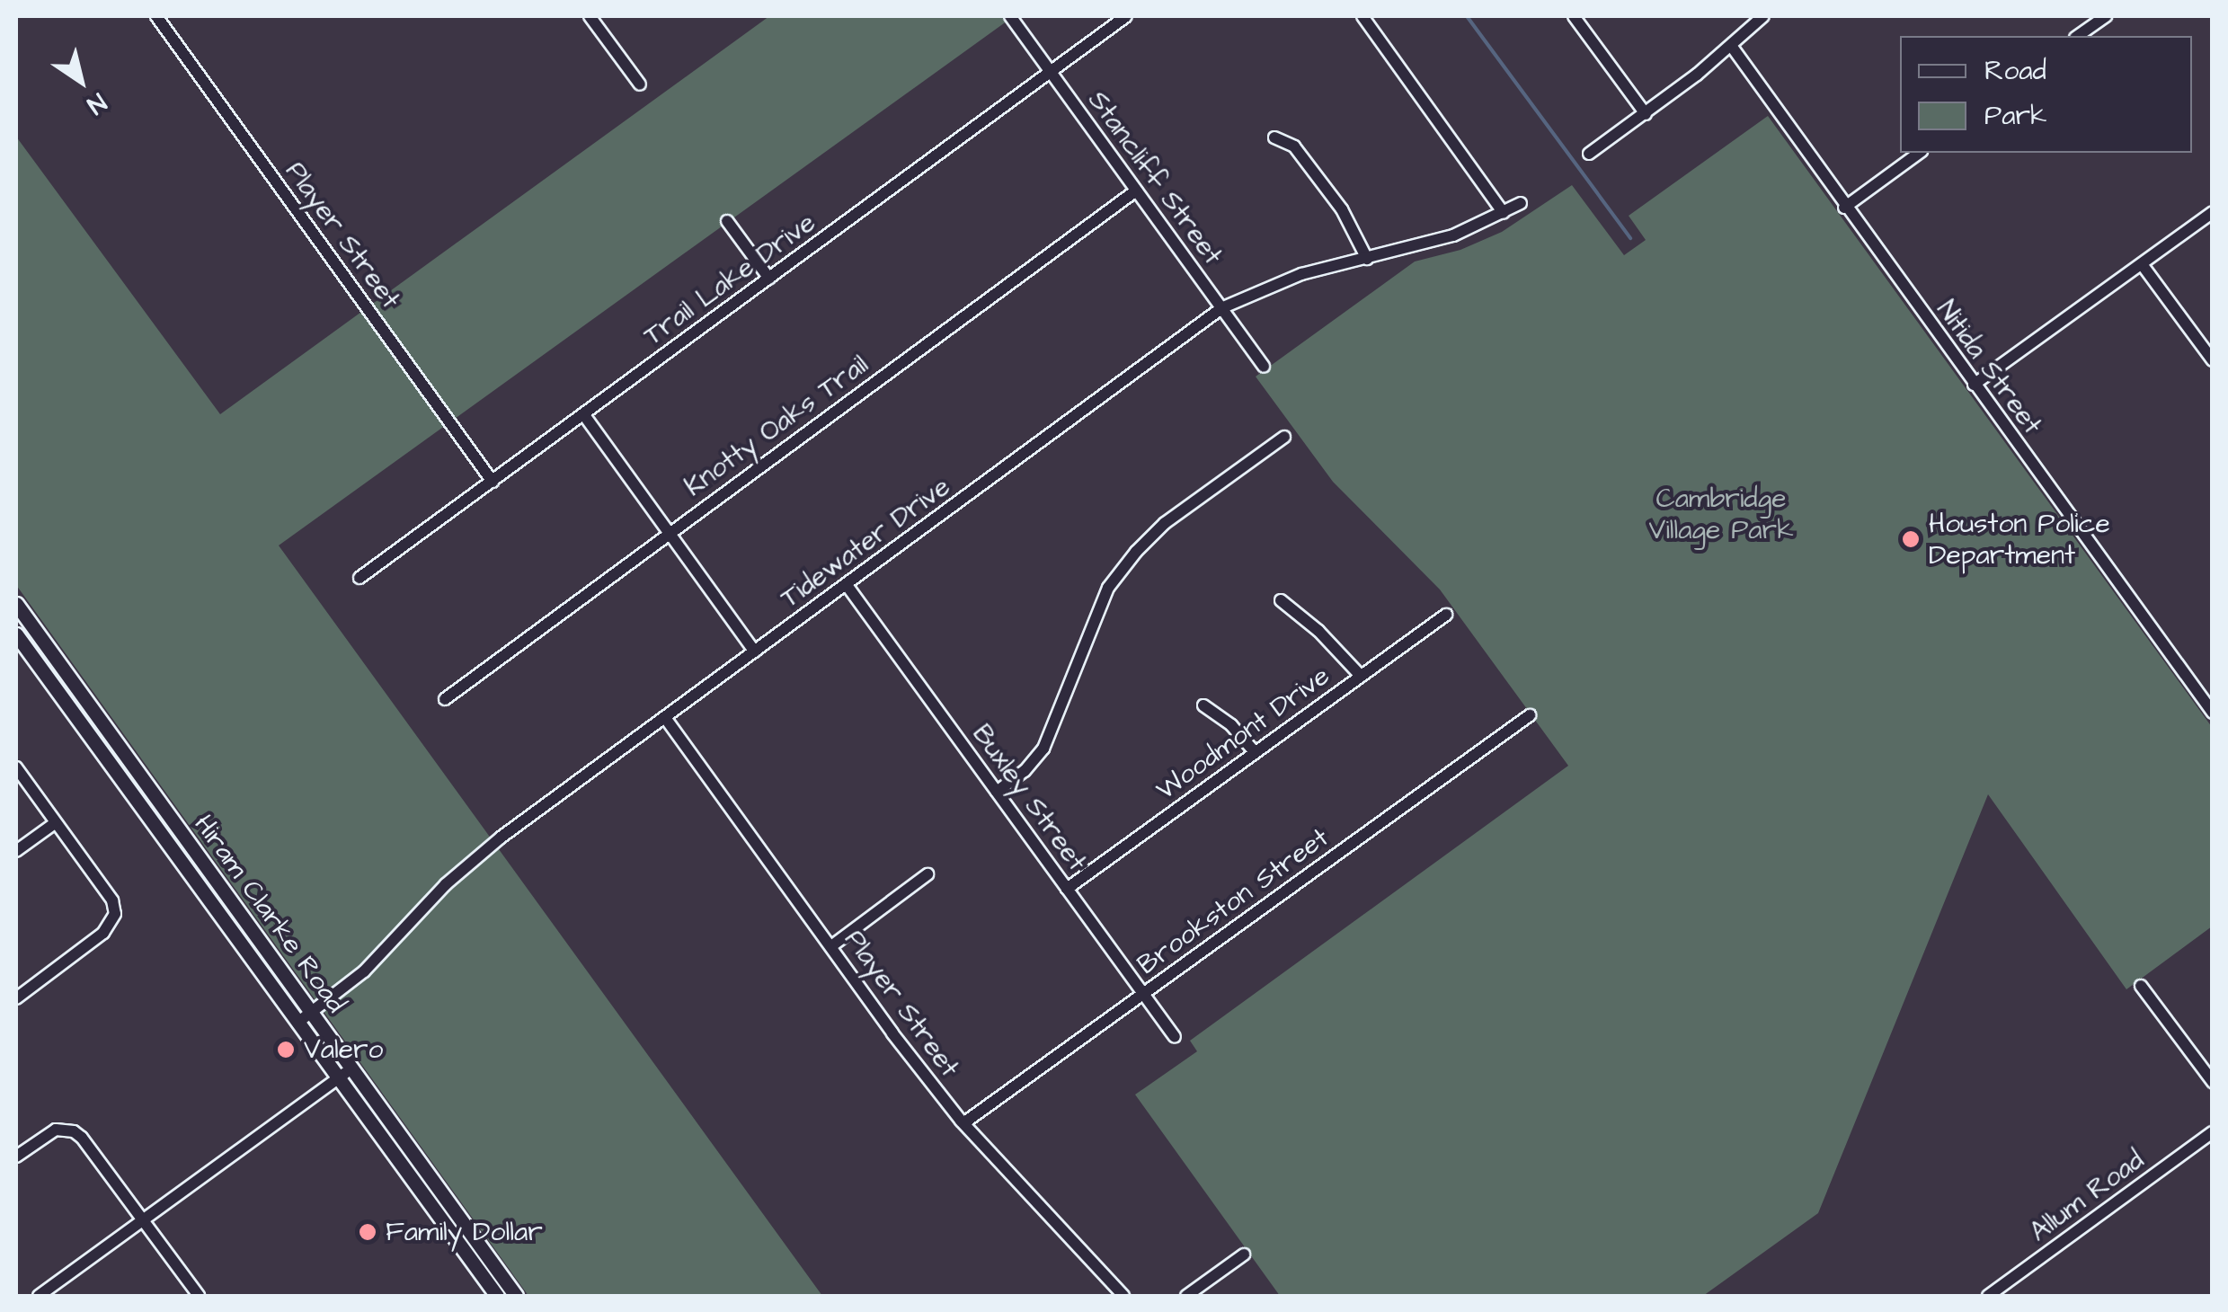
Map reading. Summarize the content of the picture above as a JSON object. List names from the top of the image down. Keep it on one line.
{"streets":{"main road":["Hiram Clarke Road"],"street":["Stancliff Street","Player Street","Trail Lake Drive","Nitida Street","Knotty Oaks Trail","Tidewater Drive","Woodmont Drive","Buxley Street","Brookston Street","Allum Road"]},"crossings":[["Stancliff Street","Trail Lake Drive"],["Stancliff Street","Knotty Oaks Trail"],["Stancliff Street","Tidewater Drive"],["Player Street","Trail Lake Drive"],["Player Street","Tidewater Drive"],["Player Street","Brookston Street"],["Tidewater Drive","Buxley Street"],["Tidewater Drive","Hiram Clarke Road"],["Woodmont Drive","Buxley Street"],["Buxley Street","Brookston Street"]],"parks":["Cambridge Village Park"],"places":["Houston Police Department","Valero","Family Dollar"],"legend":["Road","Park"],"north":"bottom right"}
